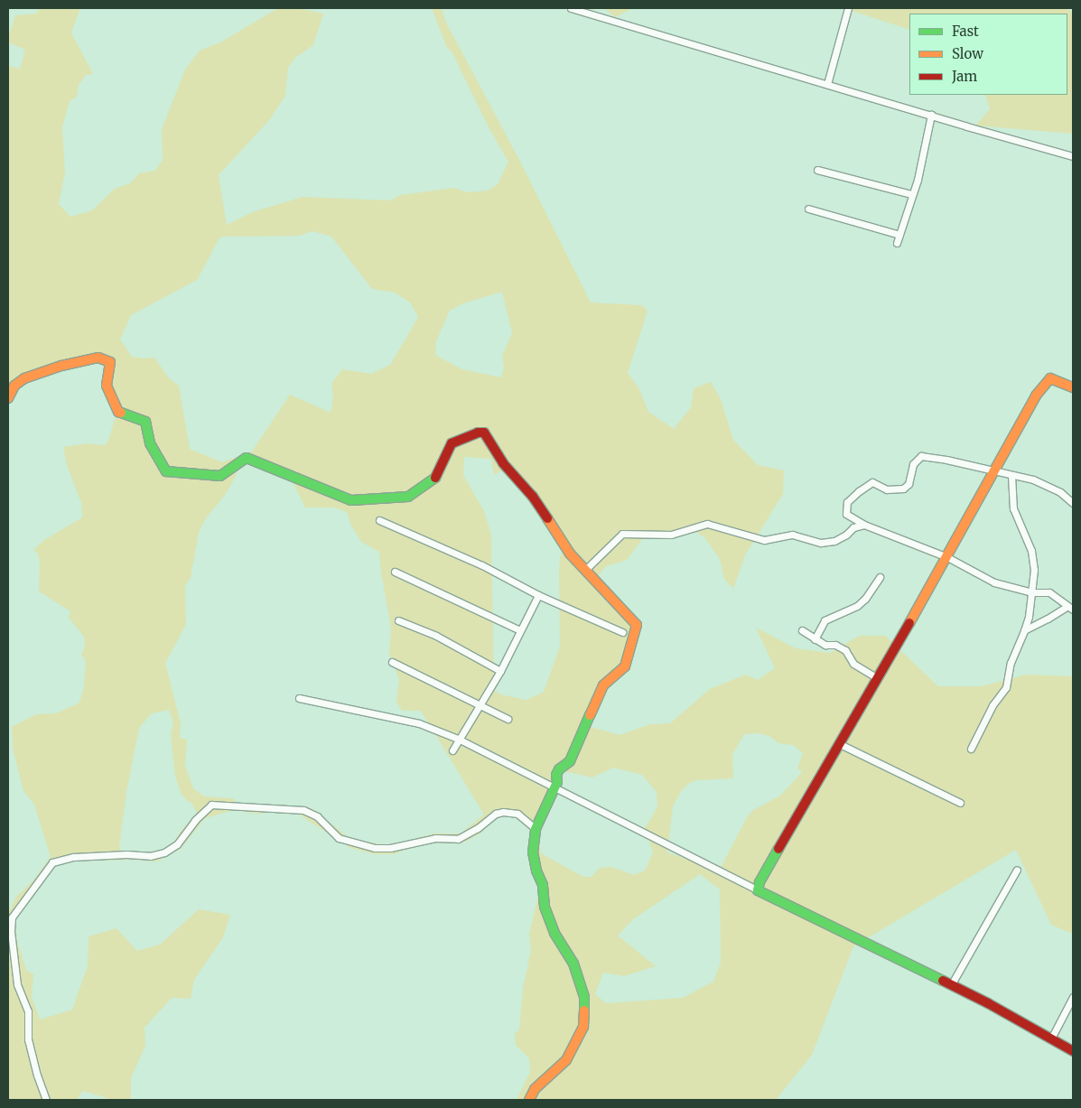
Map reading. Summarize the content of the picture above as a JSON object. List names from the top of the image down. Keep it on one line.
{"legend":["Fast","Slow","Jam"]}
